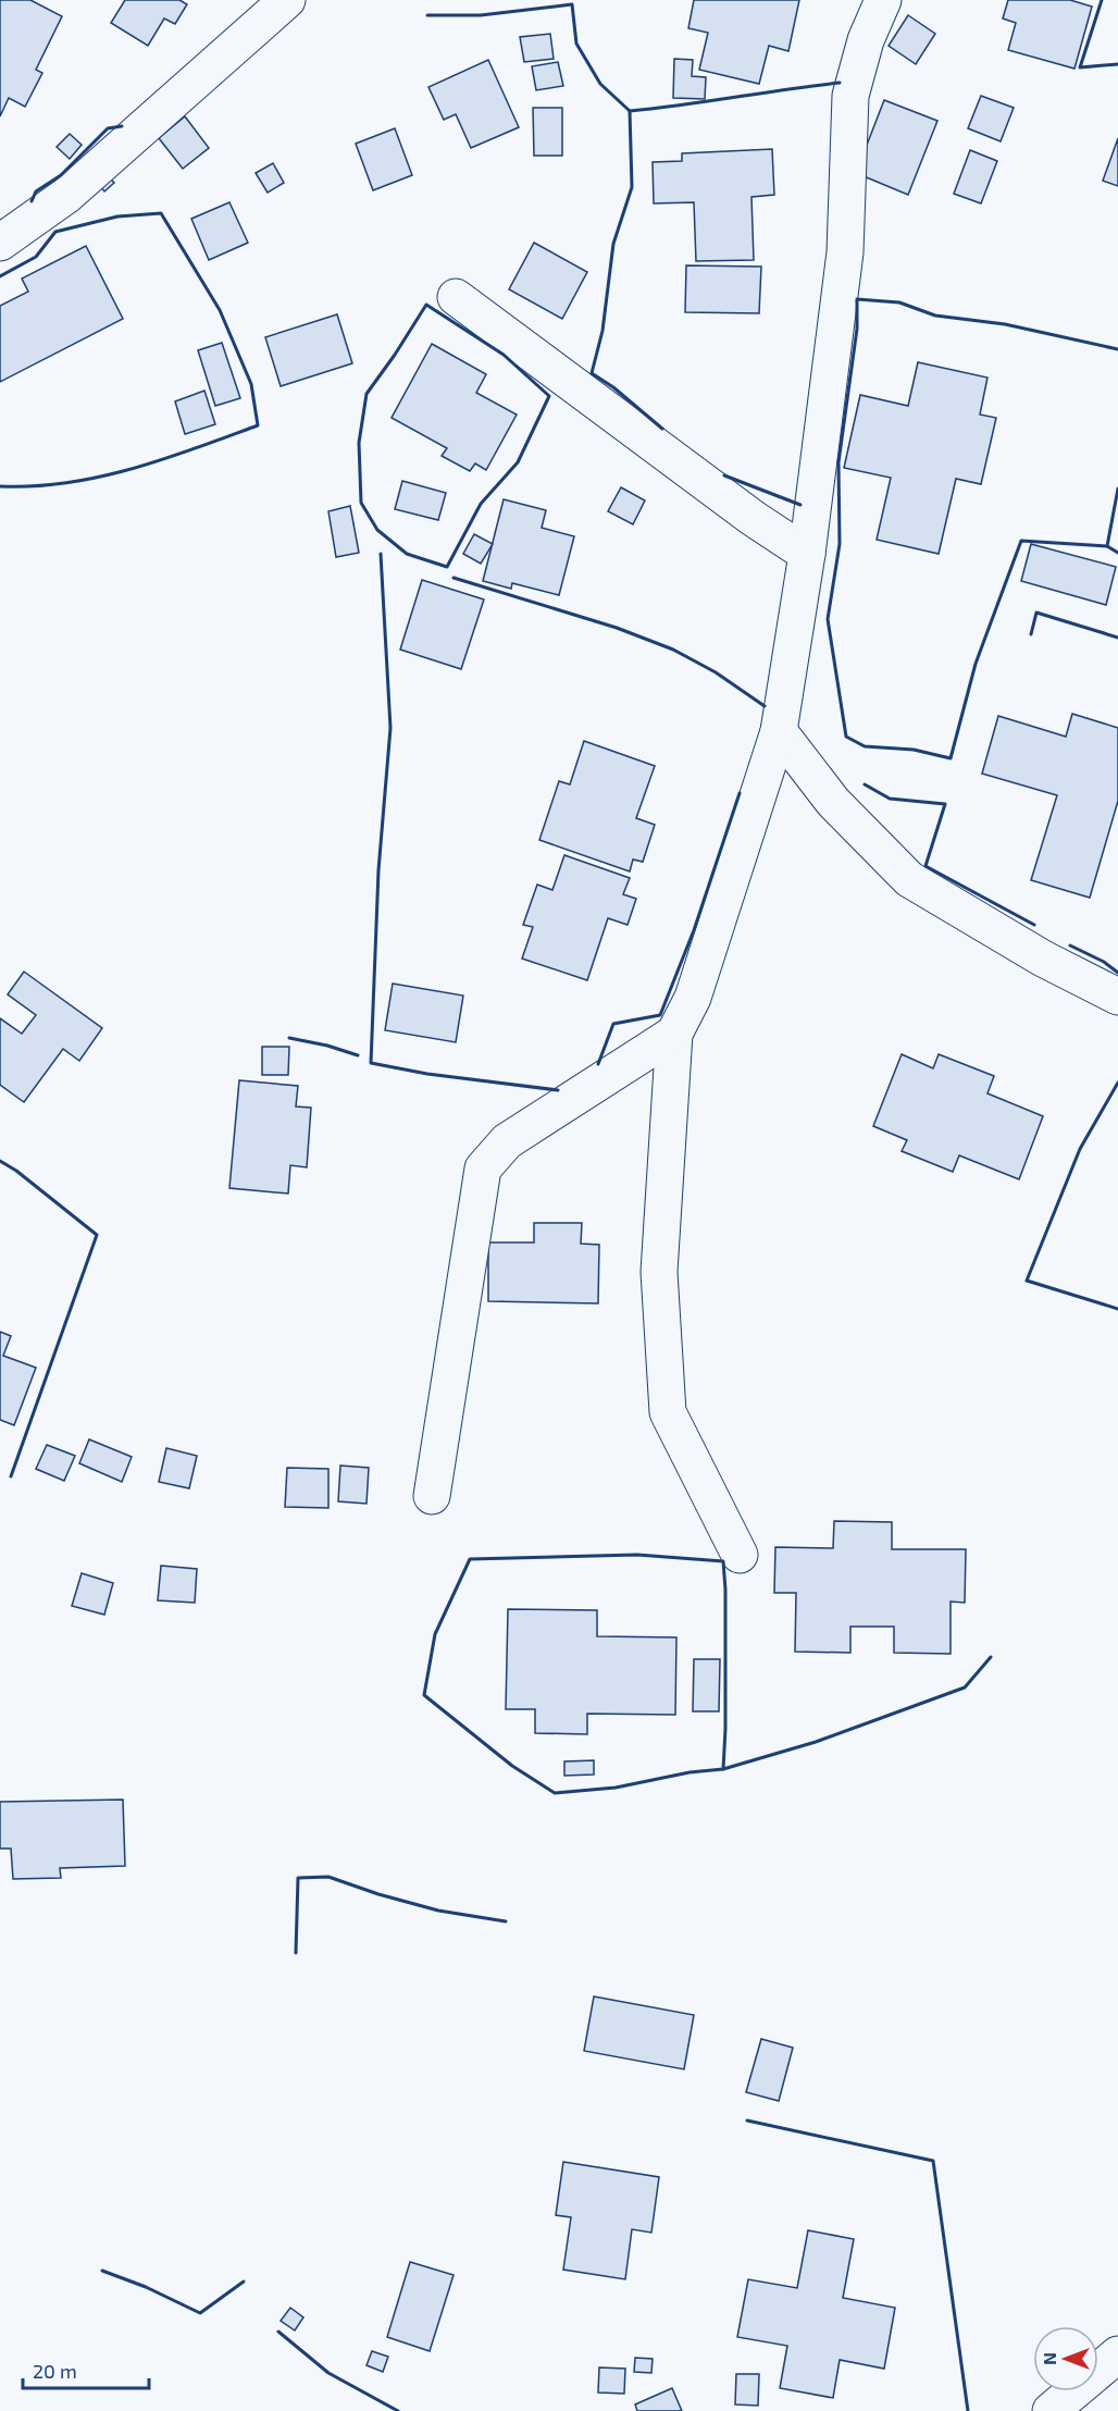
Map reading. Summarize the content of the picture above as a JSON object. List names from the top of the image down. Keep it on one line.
{"scale_bar":"20 m","north":"left"}
